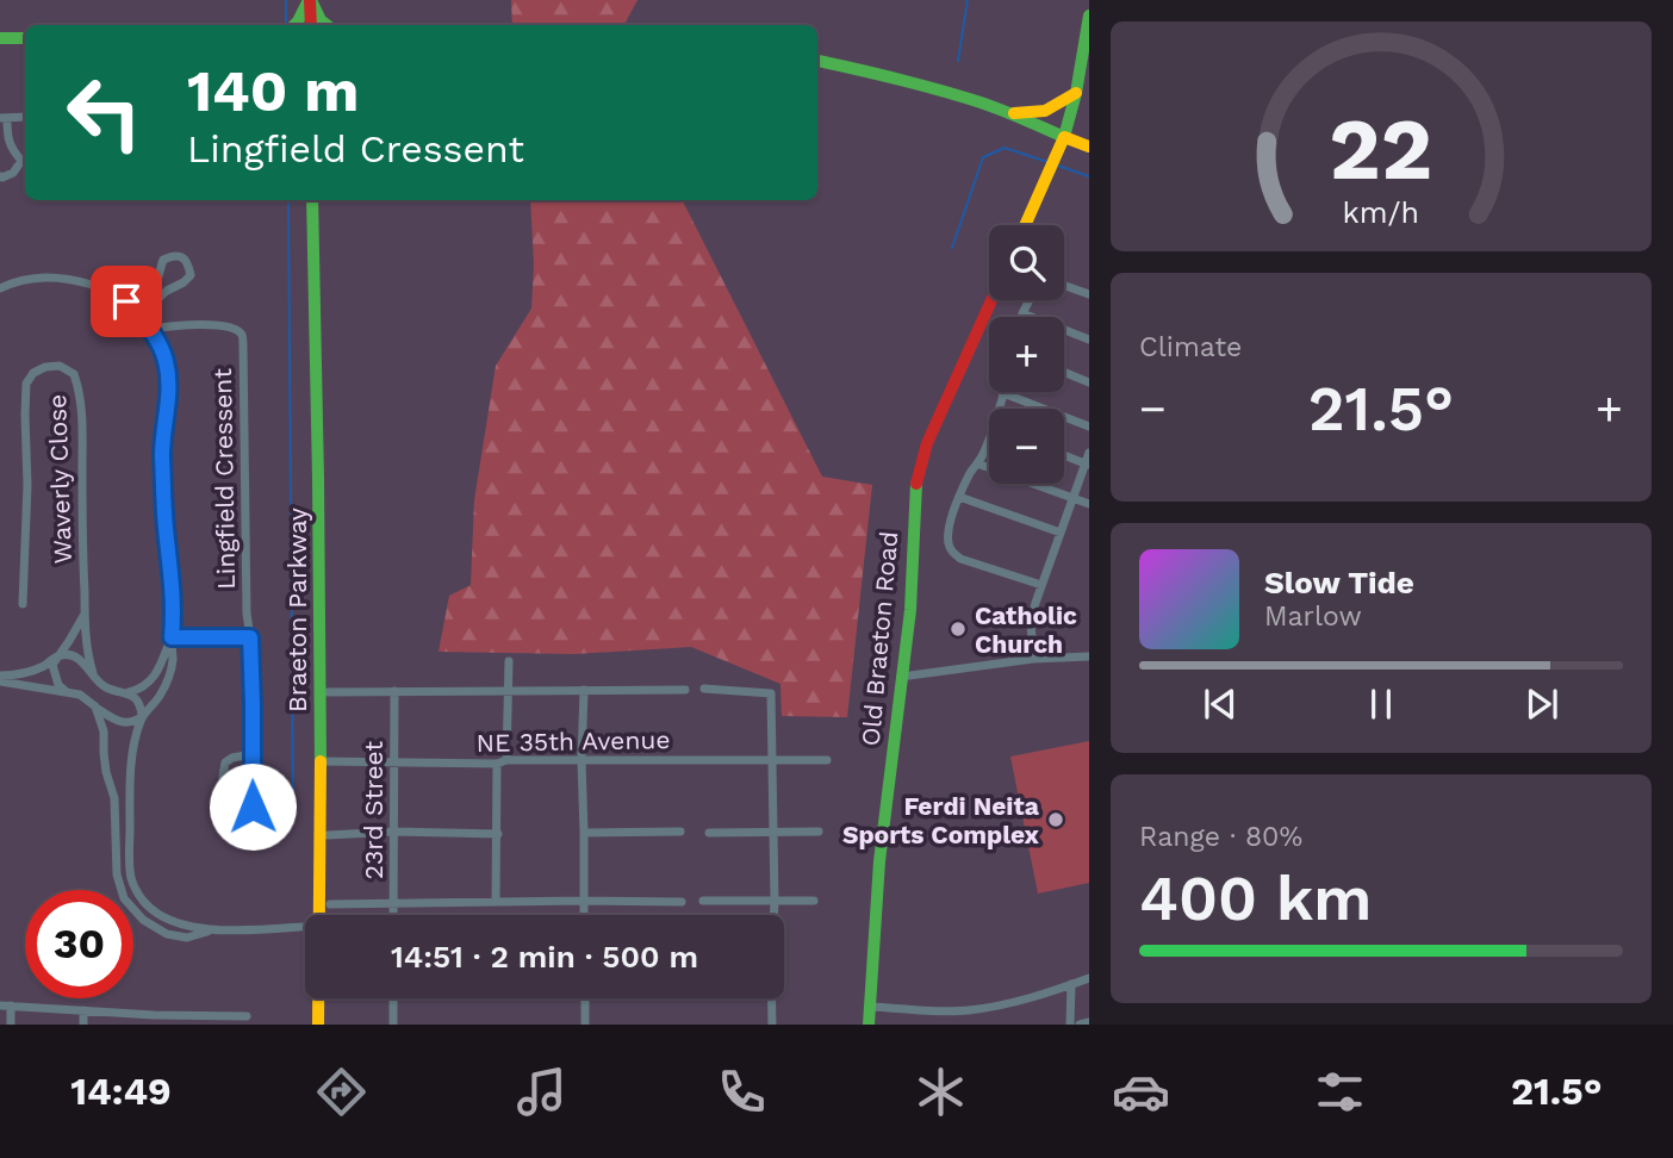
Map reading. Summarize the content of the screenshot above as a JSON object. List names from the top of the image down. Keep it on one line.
{"streets":{"street":["Waverly Close","Lingfield Cressent","Braeton Parkway","Old Braeton Road","NE 35th Avenue","23rd Street"]},"crossings":[["Braeton Parkway","NE 35th Avenue"],["NE 35th Avenue","23rd Street"]],"places":["Catholic Church","Ferdi Neita Sports Complex"],"page":{"turn":["140 m","Lingfield Cressent"],"map_buttons":["+","−"],"tile":["Climate",["Range · 80%","400 km"]],"heat":["−","21.5°","+"],"song":["Slow Tide","Marlow"],"limit":"30","trip":"14:51 · 2 min · 500 m","tabs":["14:49","21.5°"],"gauge":["22","km/h"]}}
